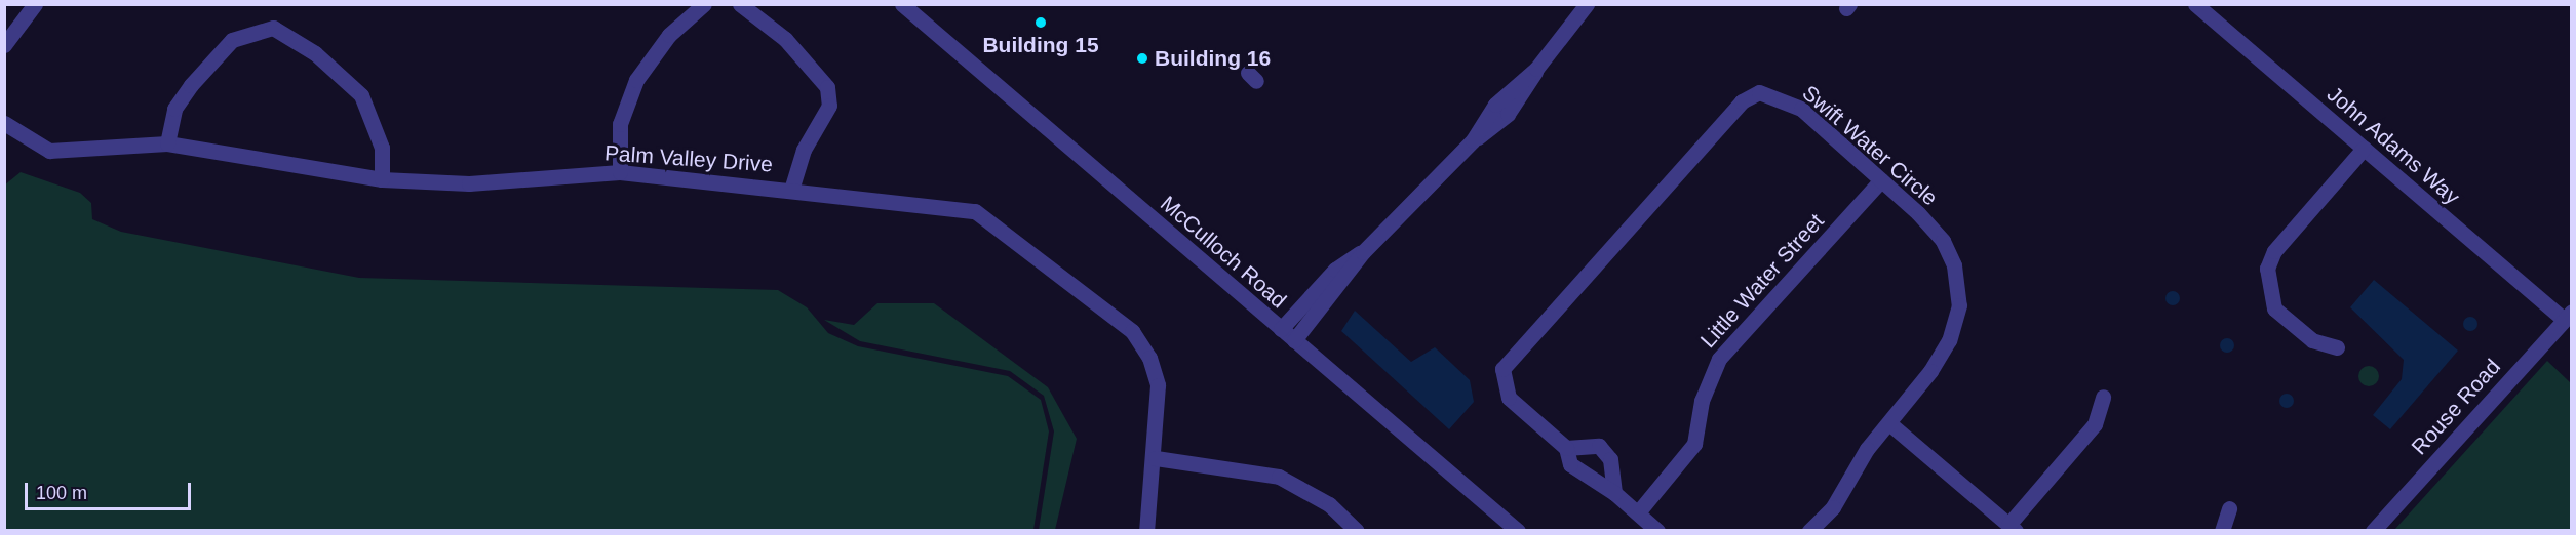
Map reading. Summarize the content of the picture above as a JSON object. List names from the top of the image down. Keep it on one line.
{"streets":{"street":["Swift Water Circle","John Adams Way","Palm Valley Drive","McCulloch Road","Little Water Street","Rouse Road"]},"crossings":[["Swift Water Circle","Little Water Street"],["John Adams Way","Rouse Road"]],"places":["Building 15","Building 16"],"scale_bar":"100 m"}
